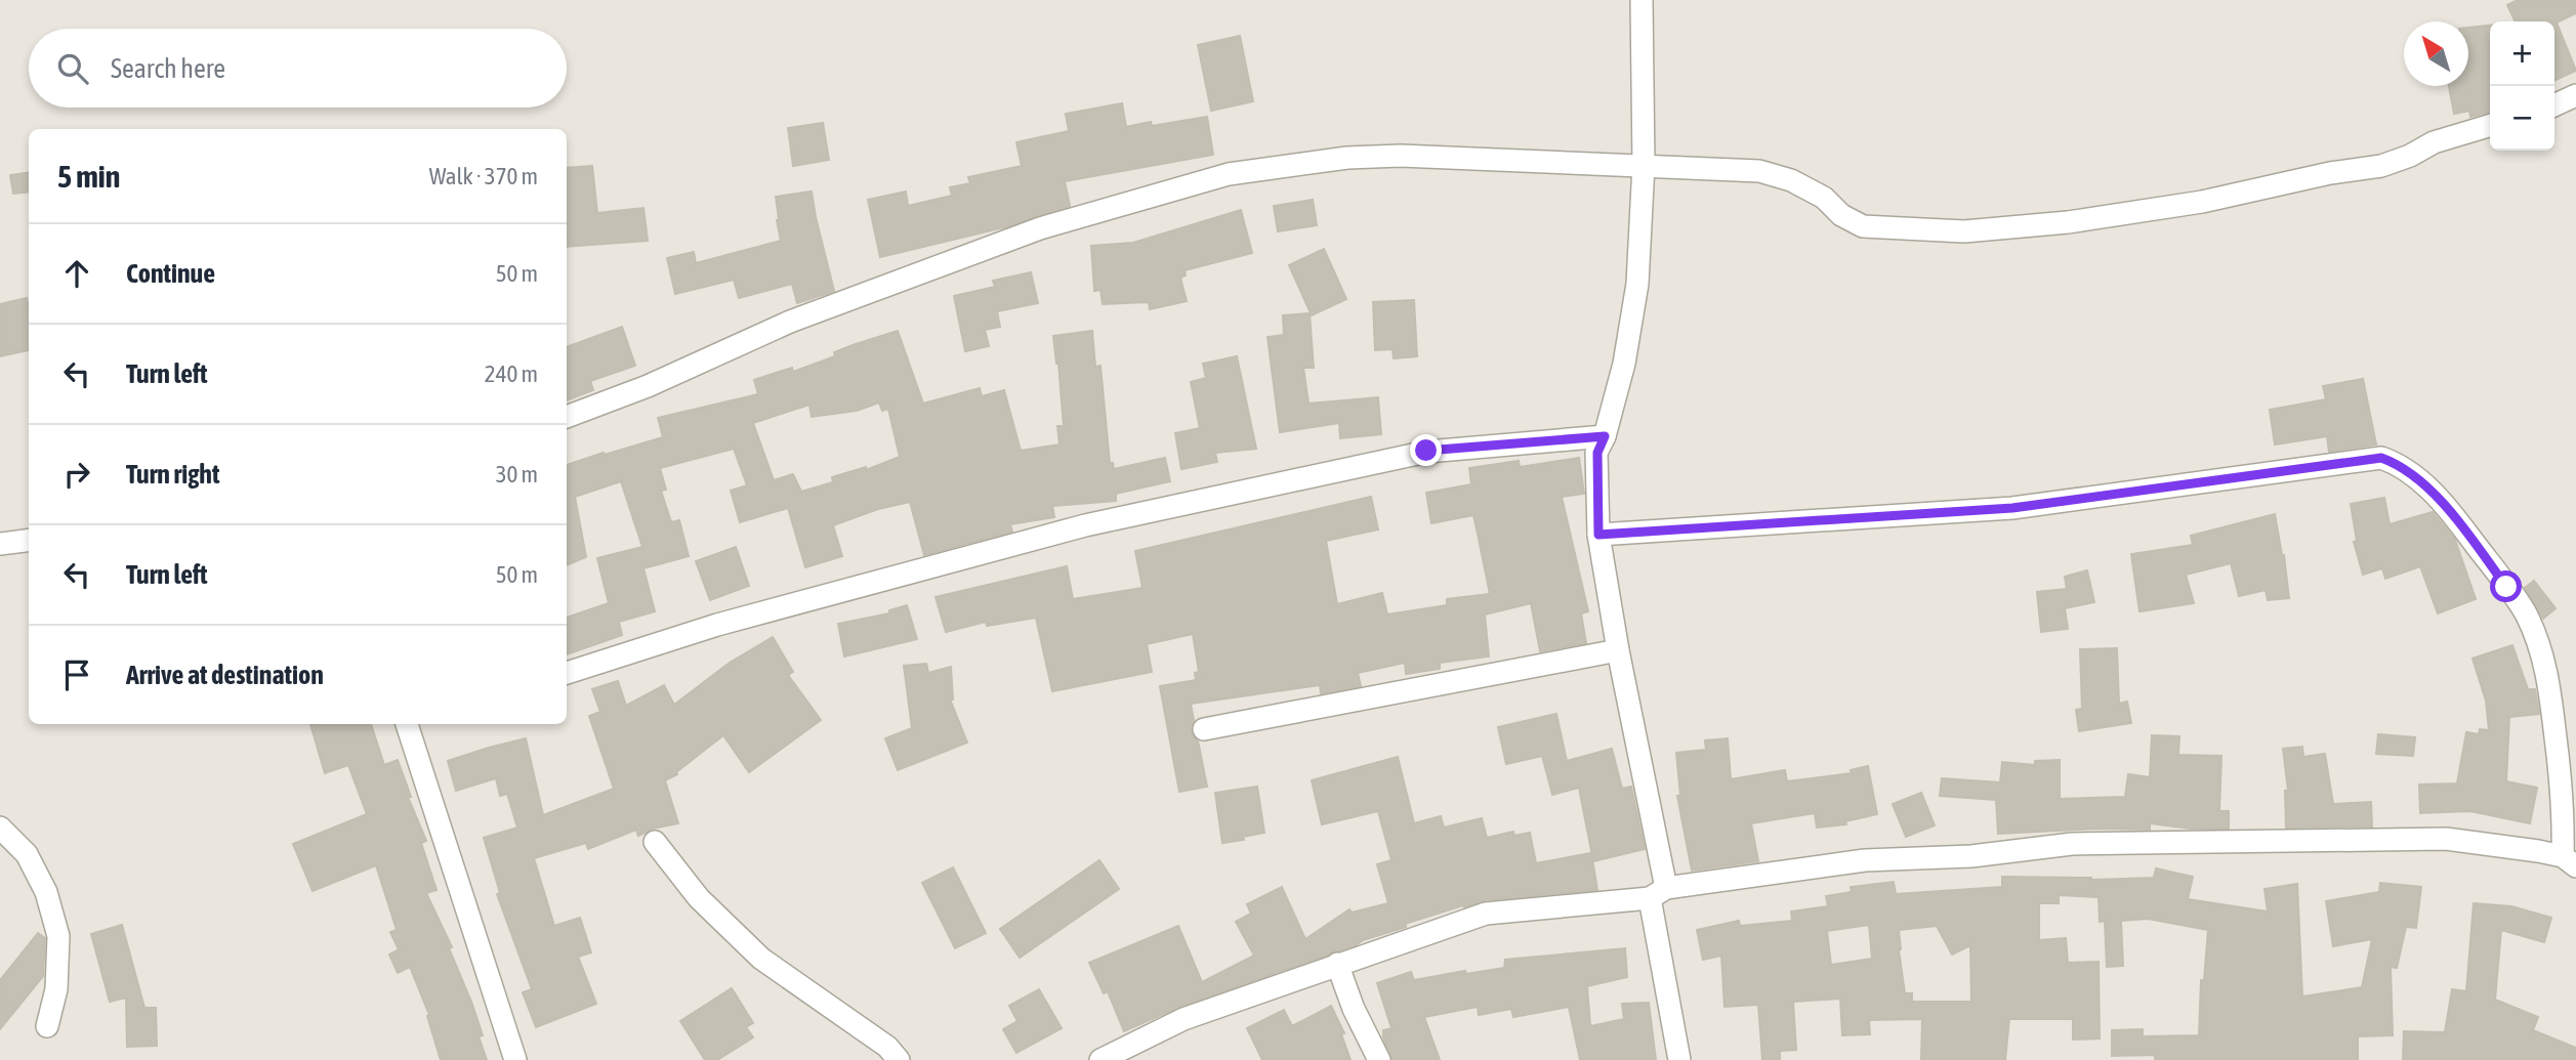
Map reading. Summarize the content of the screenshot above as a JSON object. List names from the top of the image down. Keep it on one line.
{"north":"top left","page":{"map_buttons":["+","−"],"search":"Search here","heading":["5 min","Walk · 370 m"],"list":[["Continue","50 m"],["Turn left","240 m"],["Turn right","30 m"],["Turn left","50 m"],"Arrive at destination"]}}
